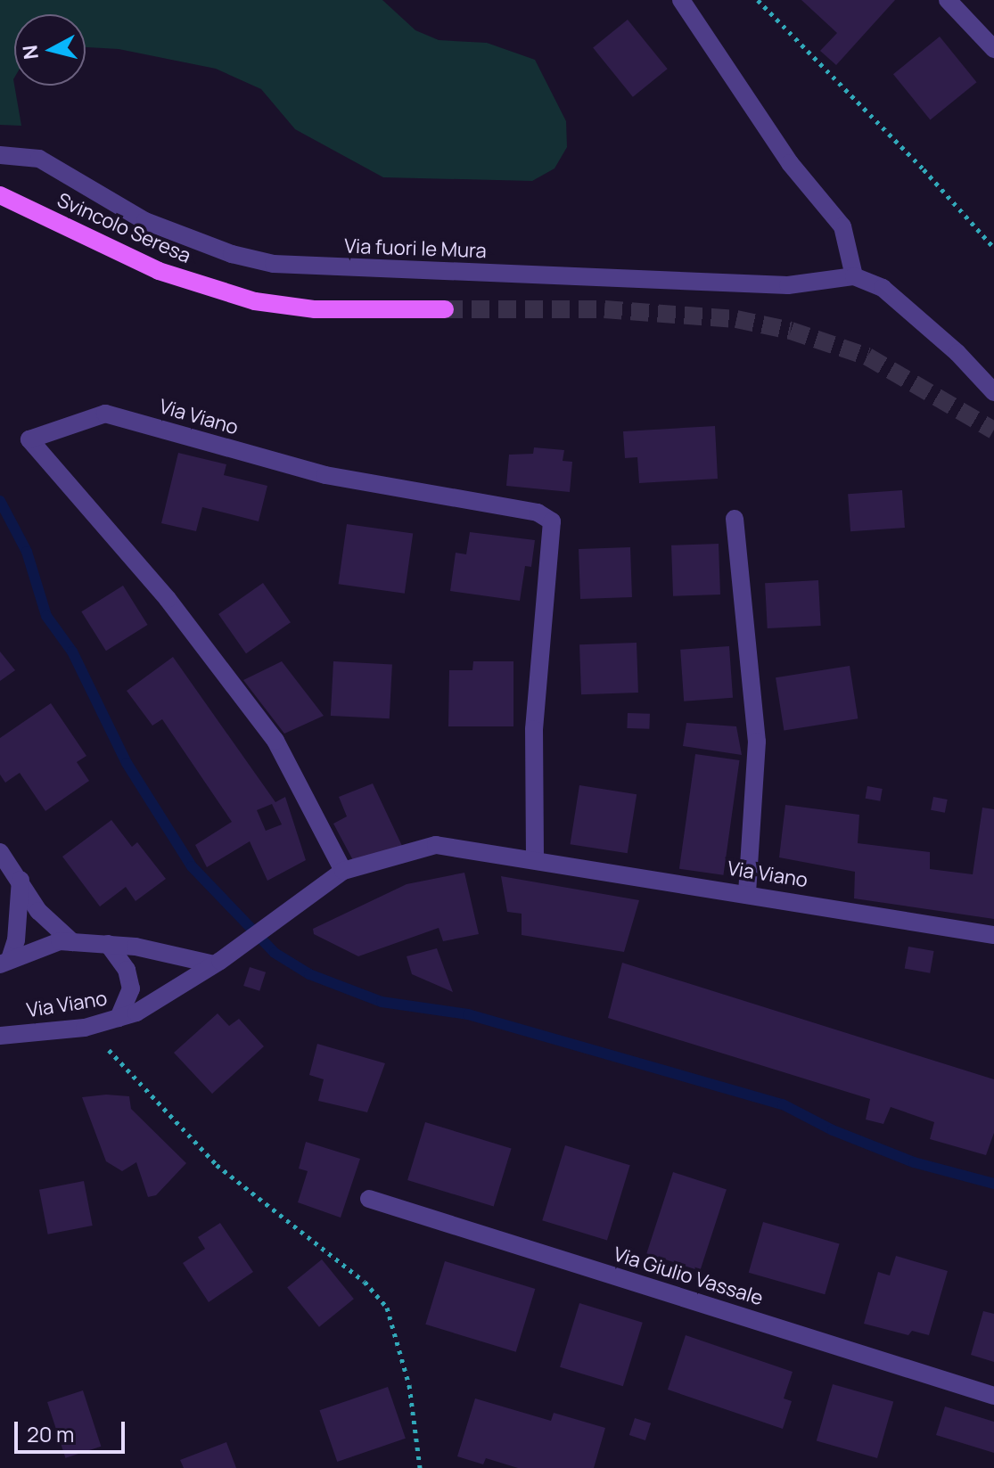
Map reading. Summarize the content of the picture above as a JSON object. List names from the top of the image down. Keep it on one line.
{"streets":{"main road":["Svincolo Seresa"],"street":["Via fuori le Mura","Via Viano","Via Giulio Vassale"]},"scale_bar":"20 m","north":"left"}
